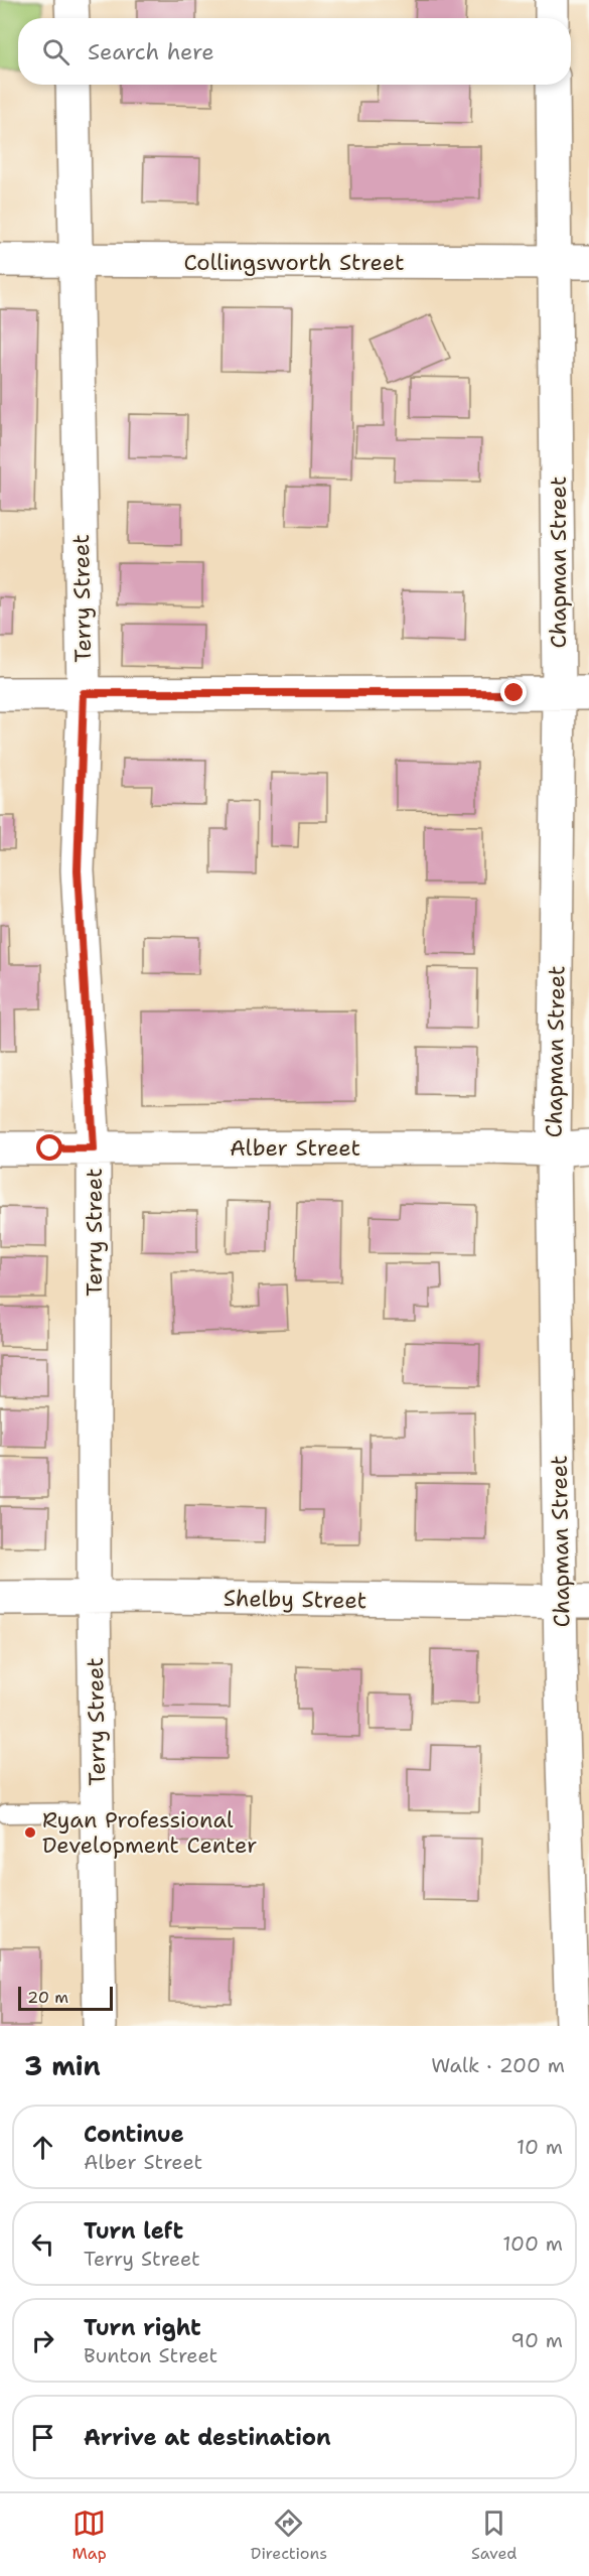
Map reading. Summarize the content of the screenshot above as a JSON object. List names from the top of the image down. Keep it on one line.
{"streets":{"street":["Collingsworth Street","Chapman Street","Terry Street","Alber Street","Shelby Street"]},"crossings":[["Collingsworth Street","Chapman Street"],["Collingsworth Street","Terry Street"],["Chapman Street","Alber Street"],["Chapman Street","Shelby Street"],["Terry Street","Alber Street"],["Terry Street","Shelby Street"]],"places":["Ryan Professional Development Center"],"scale_bar":"20 m","page":{"search":"Search here","scale":"20 m","heading":["3 min","Walk · 200 m"],"list":[["Continue","Alber Street","10 m"],["Turn left","Terry Street","100 m"],["Turn right","Bunton Street","90 m"],"Arrive at destination"],"nav":["Map","Directions","Saved"]}}
